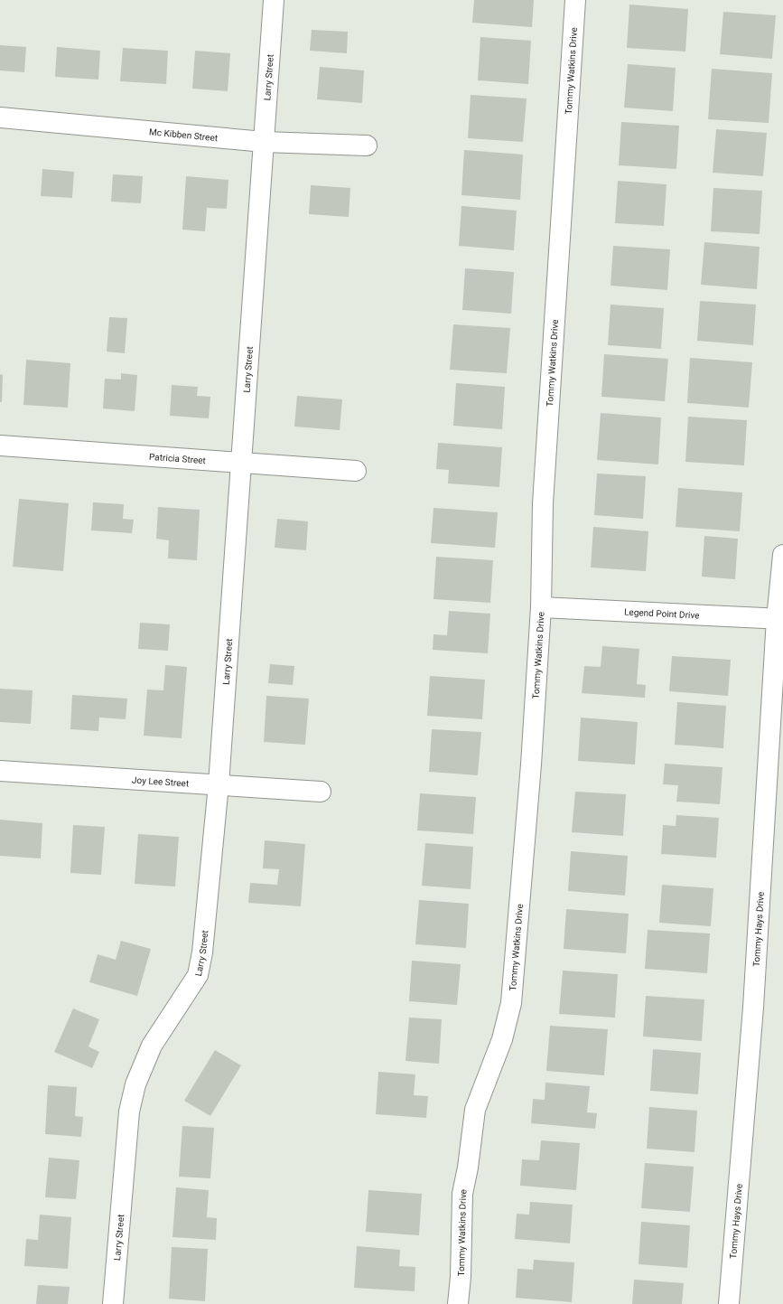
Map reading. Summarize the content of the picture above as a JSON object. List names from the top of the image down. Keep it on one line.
{"streets":{"street":["Tommy Watkins Drive","Larry Street","Mc Kibben Street","Patricia Street","Legend Point Drive","Joy Lee Street","Tommy Hays Drive"]},"crossings":[["Tommy Watkins Drive","Legend Point Drive"],["Larry Street","Mc Kibben Street"],["Larry Street","Patricia Street"],["Larry Street","Joy Lee Street"],["Legend Point Drive","Tommy Hays Drive"]]}
